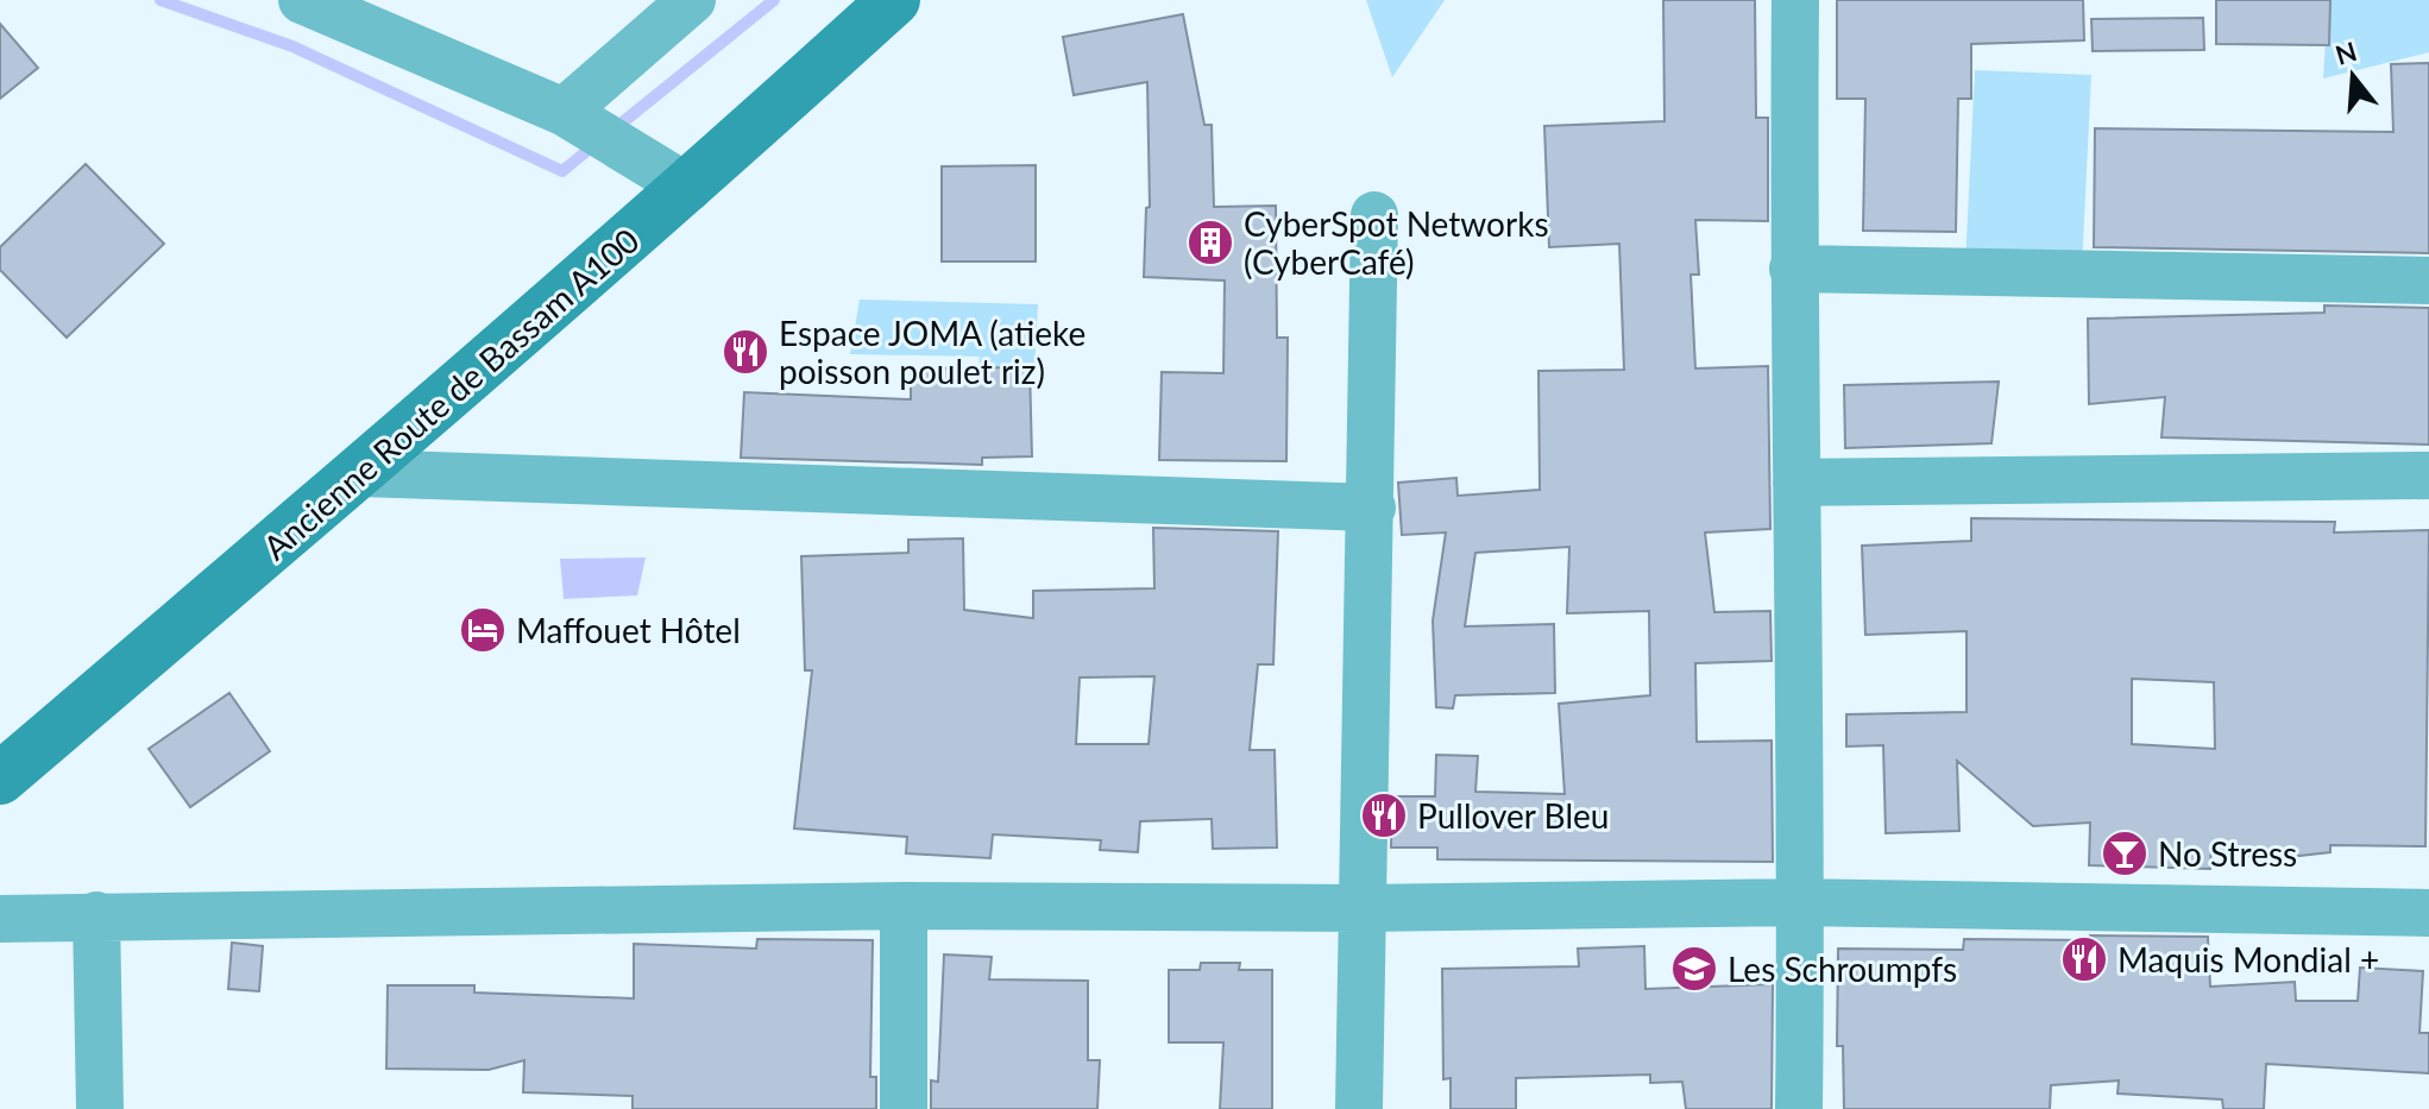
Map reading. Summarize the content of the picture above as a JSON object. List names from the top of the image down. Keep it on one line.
{"streets":{"main road":["Ancienne Route de Bassam A100"]},"places":{"building":["CyberSpot Networks (CyberCafé)"],"restaurant":["Espace JOMA (atieke poisson poulet riz)","Pullover Bleu","Maquis Mondial +"],"hotel":["Maffouet Hôtel"],"bar":["No Stress"],"school or university":["Les Schroumpfs"]},"north":"top"}
